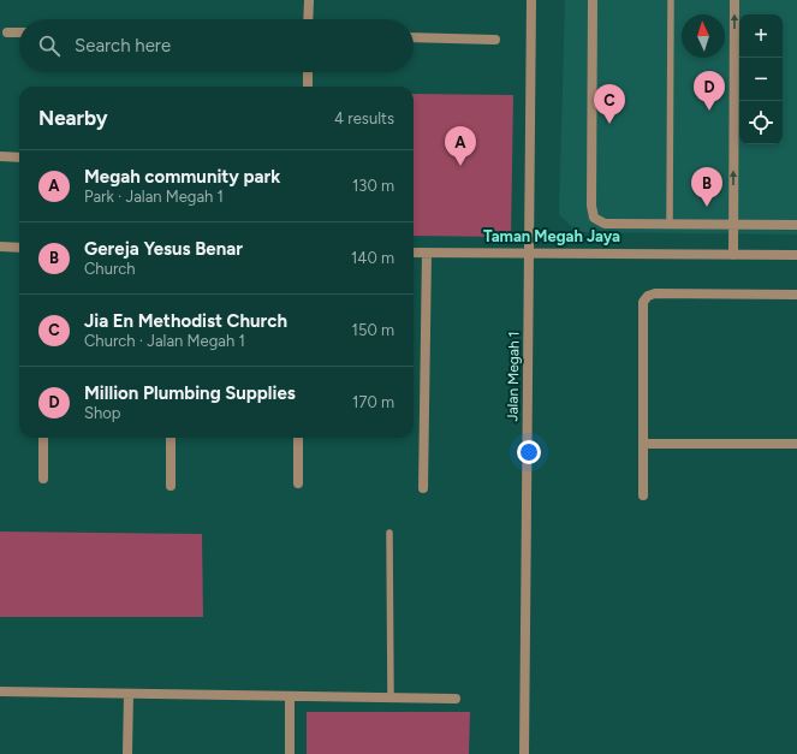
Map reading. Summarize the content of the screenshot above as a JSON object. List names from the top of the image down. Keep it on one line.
{"streets":{"street":["Jalan Megah 1"]},"districts":["Taman Megah Jaya"],"north":"top","page":{"map_buttons":["+","−"],"search":"Search here","pins":["D","C","A","B"],"heading":["Nearby","4 results"],"list":[{"mark":"A","name":"Megah community park","note":"Park · Jalan Megah 1","value":"130 m"},{"mark":"B","name":"Gereja Yesus Benar","note":"Church","value":"140 m"},{"mark":"C","name":"Jia En Methodist Church","note":"Church · Jalan Megah 1","value":"150 m"},{"mark":"D","name":"Million Plumbing Supplies","note":"Shop","value":"170 m"}]}}
